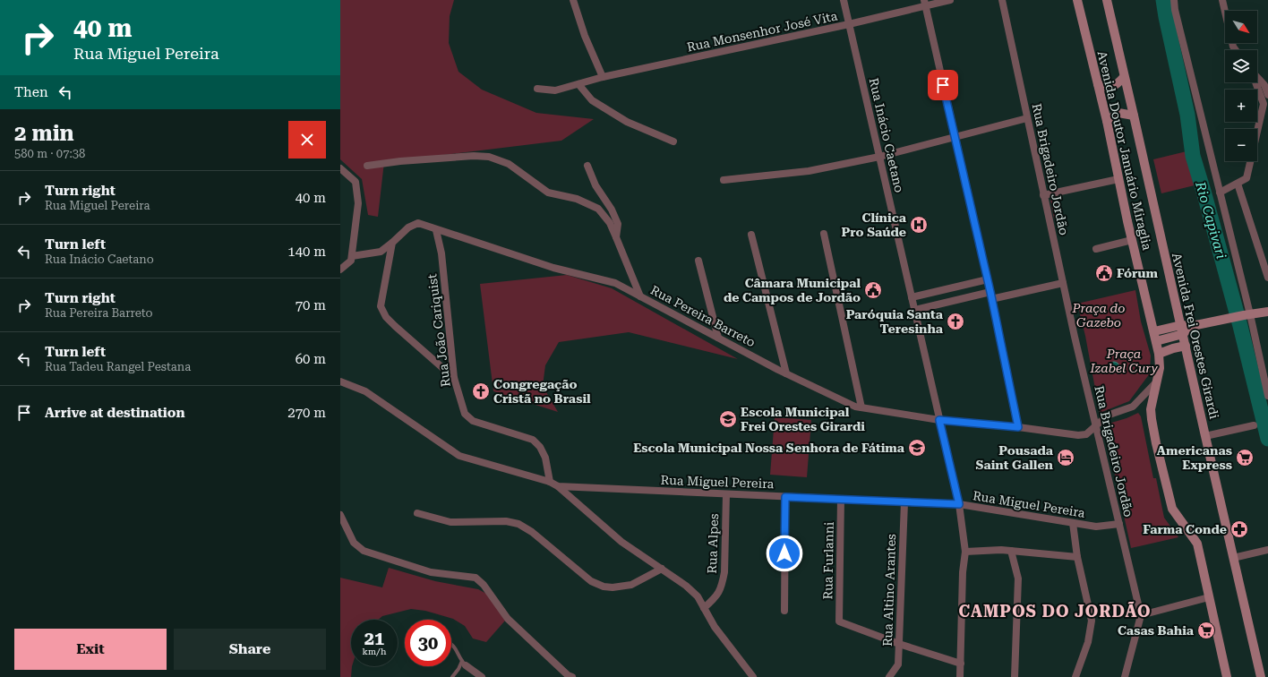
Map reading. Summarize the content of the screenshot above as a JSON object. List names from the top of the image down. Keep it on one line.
{"streets":{"main road":["Avenida Doutor Januário Miraglia","Avenida Frei Orestes Girardi"],"street":["Rua Monsenhor José Vita","Rua Inácio Caetano","Rua Brigadeiro Jordão","Rua Pereira Barreto","Rua João Cariquist","Rua Miguel Pereira","Rua Alpes","Rua Furlanni","Rua Altino Arantes"]},"crossings":[["Rua Monsenhor José Vita","Rua Inácio Caetano"],["Rua Inácio Caetano","Rua Pereira Barreto"],["Rua Inácio Caetano","Rua Miguel Pereira"],["Avenida Doutor Januário Miraglia","Rua Pereira Barreto"],["Rua Brigadeiro Jordão","Rua Pereira Barreto"],["Rua Brigadeiro Jordão","Rua Miguel Pereira"],["Rua Pereira Barreto","Rua João Cariquist"],["Rua Miguel Pereira","Rua Alpes"],["Rua Miguel Pereira","Rua Furlanni"],["Rua Miguel Pereira","Rua Altino Arantes"],["Rua Furlanni","Rua Altino Arantes"]],"districts":["CAMPOS DO JORDÃO"],"water":["Rio Capivari"],"parks":["Praça do Gazebo","Praça Izabel Cury"],"places":{"hospital":["Clínica Pro Saúde"],"public building":["Fórum","Câmara Municipal de Campos de Jordão"],"church":["Paróquia Santa Teresinha","Congregação Cristã no Brasil"],"school or university":["Escola Municipal Frei Orestes Girardi","Escola Municipal Nossa Senhora de Fátima"],"hotel":["Pousada Saint Gallen"],"supermarket":["Americanas Express","Casas Bahia"],"pharmacy":["Farma Conde"]},"north":"bottom right","page":{"turn":["40 m","Rua Miguel Pereira"],"map_buttons":["+","−"],"then":"Then","heading":["2 min","580 m · 07:38"],"list":[{"name":"Turn right","note":"Rua Miguel Pereira","value":"40 m"},{"name":"Turn left","note":"Rua Inácio Caetano","value":"140 m"},{"name":"Turn right","note":"Rua Pereira Barreto","value":"70 m"},{"name":"Turn left","note":"Rua Tadeu Rangel Pestana","value":"60 m"},{"name":"Arrive at destination","value":"270 m"}],"speed":"21 km/h","limit":"30","buttons":["Exit","Share"]}}
